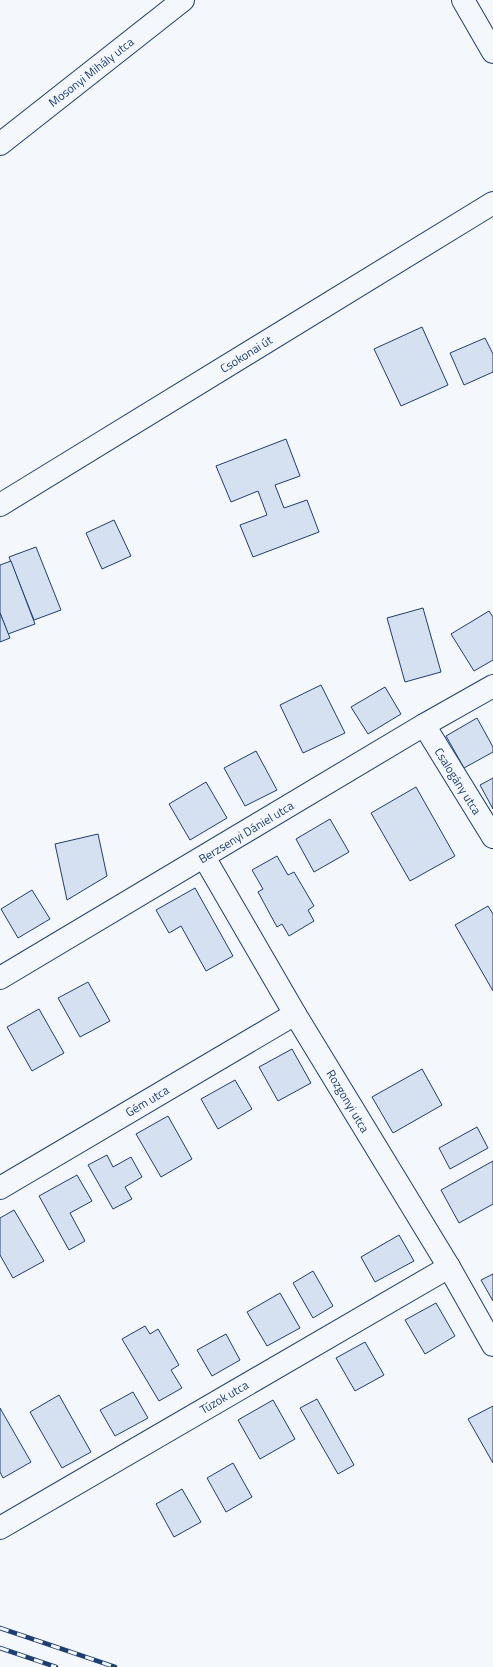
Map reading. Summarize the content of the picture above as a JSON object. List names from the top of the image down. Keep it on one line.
{"streets":{"street":["Mosonyi Mihály utca","Csokonai út","Csalogány utca","Berzsenyi Dániel utca","Gém utca","Rozgonyi utca","Túzok utca"]},"crossings":[["Csalogány utca","Berzsenyi Dániel utca"],["Berzsenyi Dániel utca","Rozgonyi utca"],["Gém utca","Rozgonyi utca"],["Rozgonyi utca","Túzok utca"]]}
